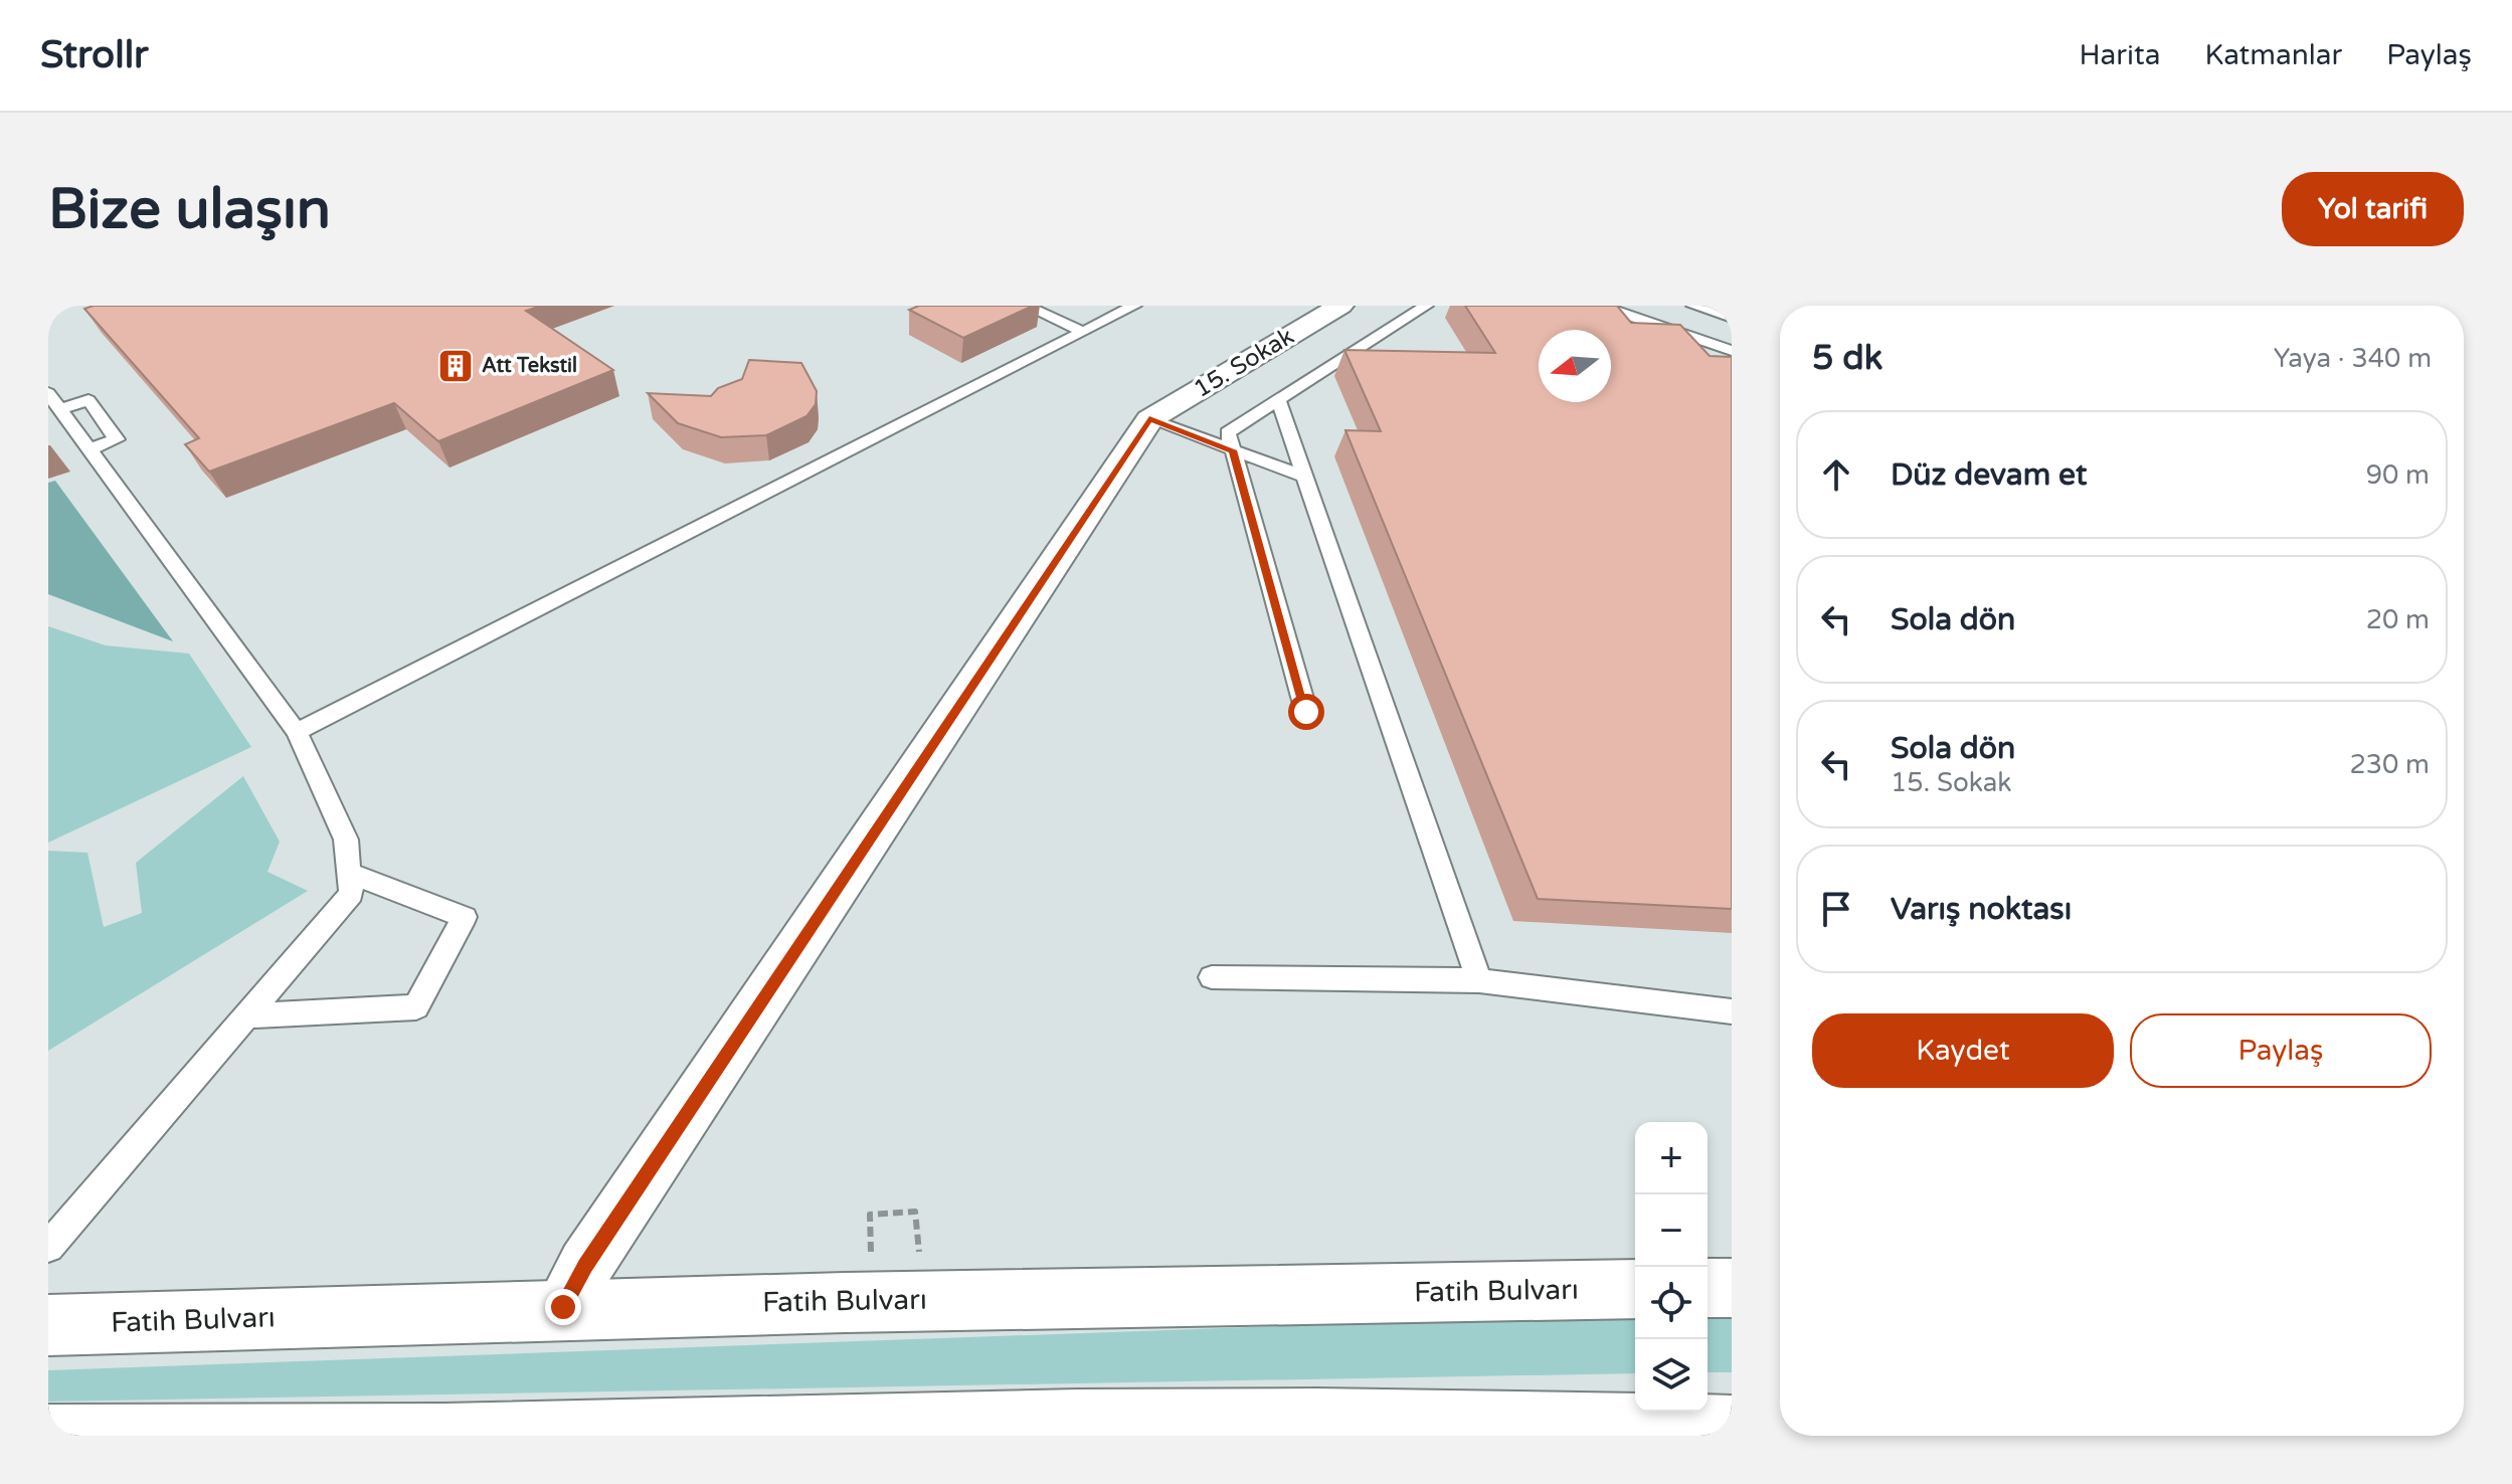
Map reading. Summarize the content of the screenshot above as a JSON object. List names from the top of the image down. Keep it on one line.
{"streets":{"main road":["15. Sokak","Fatih Bulvarı"]},"crossings":[["15. Sokak","Fatih Bulvarı"]],"places":{"building":["Att Tekstil"]},"north":"left","page":{"header":"Strollr","nav":["Harita","Katmanlar","Paylaş"],"buttons":["Yol tarifi",["Kaydet","Paylaş"]],"title":"Bize ulaşın","heading":["5 dk","Yaya · 340 m"],"list":[["Düz devam et","90 m"],["Sola dön","20 m"],["Sola dön","15. Sokak","230 m"],"Varış noktası"],"map_buttons":["+","−"]}}
